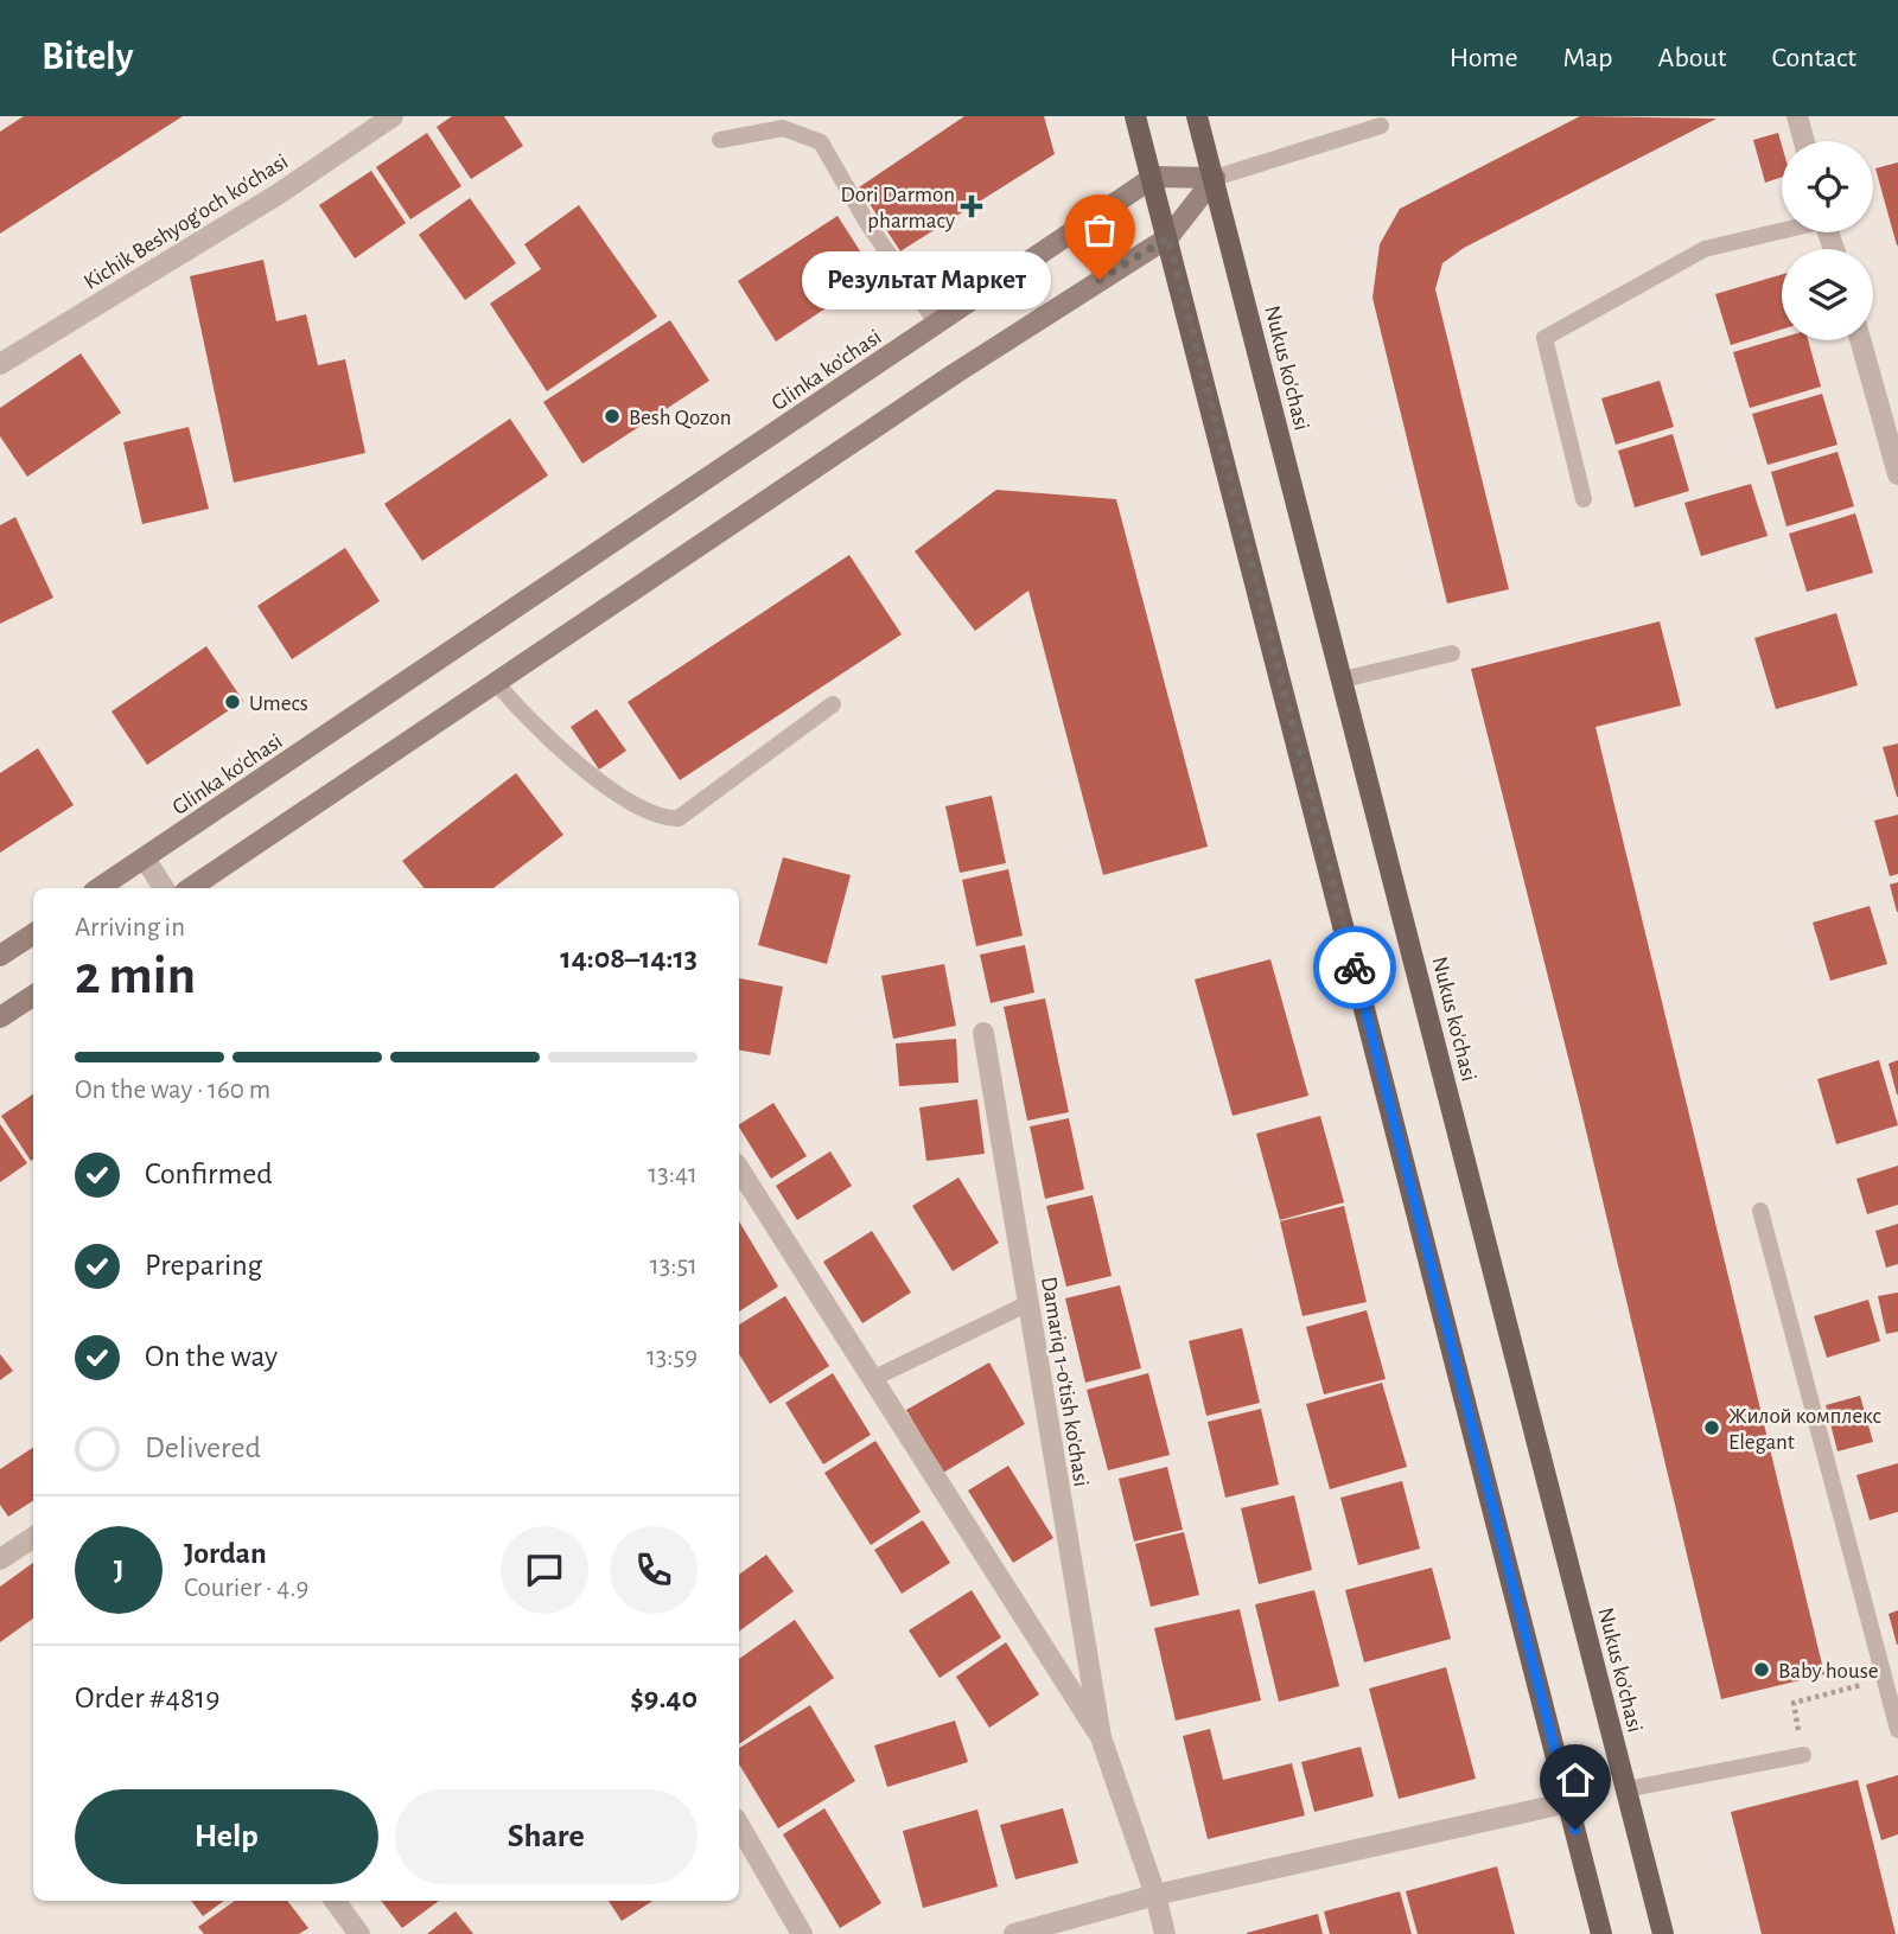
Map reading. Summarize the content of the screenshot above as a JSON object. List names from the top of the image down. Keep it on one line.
{"streets":{"main road":["Nukus ko'chasi","Glinka ko'chasi"],"street":["Kichik Beshyog'och ko'chasi","Damariq 1-o'tish ko'chasi"]},"places":{"health":["Dori Darmon pharmacy"],"other":["Результат Маркет","Besh Qozon","Umecs","Жилой комплекс Elegant","Baby house"]},"page":{"header":"Bitely","nav":["Home","Map","About","Contact"],"bubble":"Результат Маркет","heading":["2 min","Arriving in","14:08–14:13"],"panel":["Jordan","Courier · 4.9","Order #4819","$9.40"],"bar":"On the way · 160 m","list":[["Confirmed","13:41"],["Preparing","13:51"],["On the way","13:59"],"Delivered"],"round":"J","buttons":["Help","Share"]}}
